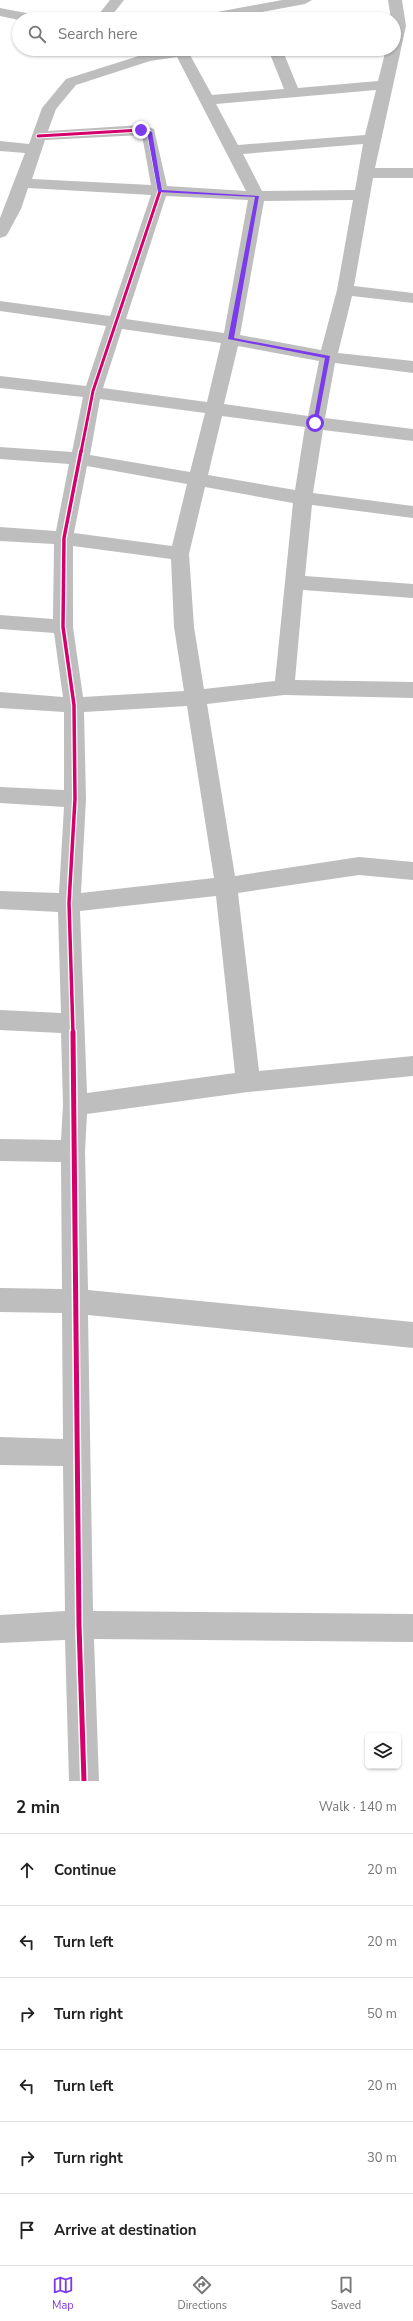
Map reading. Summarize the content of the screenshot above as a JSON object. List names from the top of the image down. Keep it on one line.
{"page":{"search":"Search here","heading":["2 min","Walk · 140 m"],"list":[["Continue","20 m"],["Turn left","20 m"],["Turn right","50 m"],["Turn left","20 m"],["Turn right","30 m"],"Arrive at destination"],"nav":["Map","Directions","Saved"]}}
